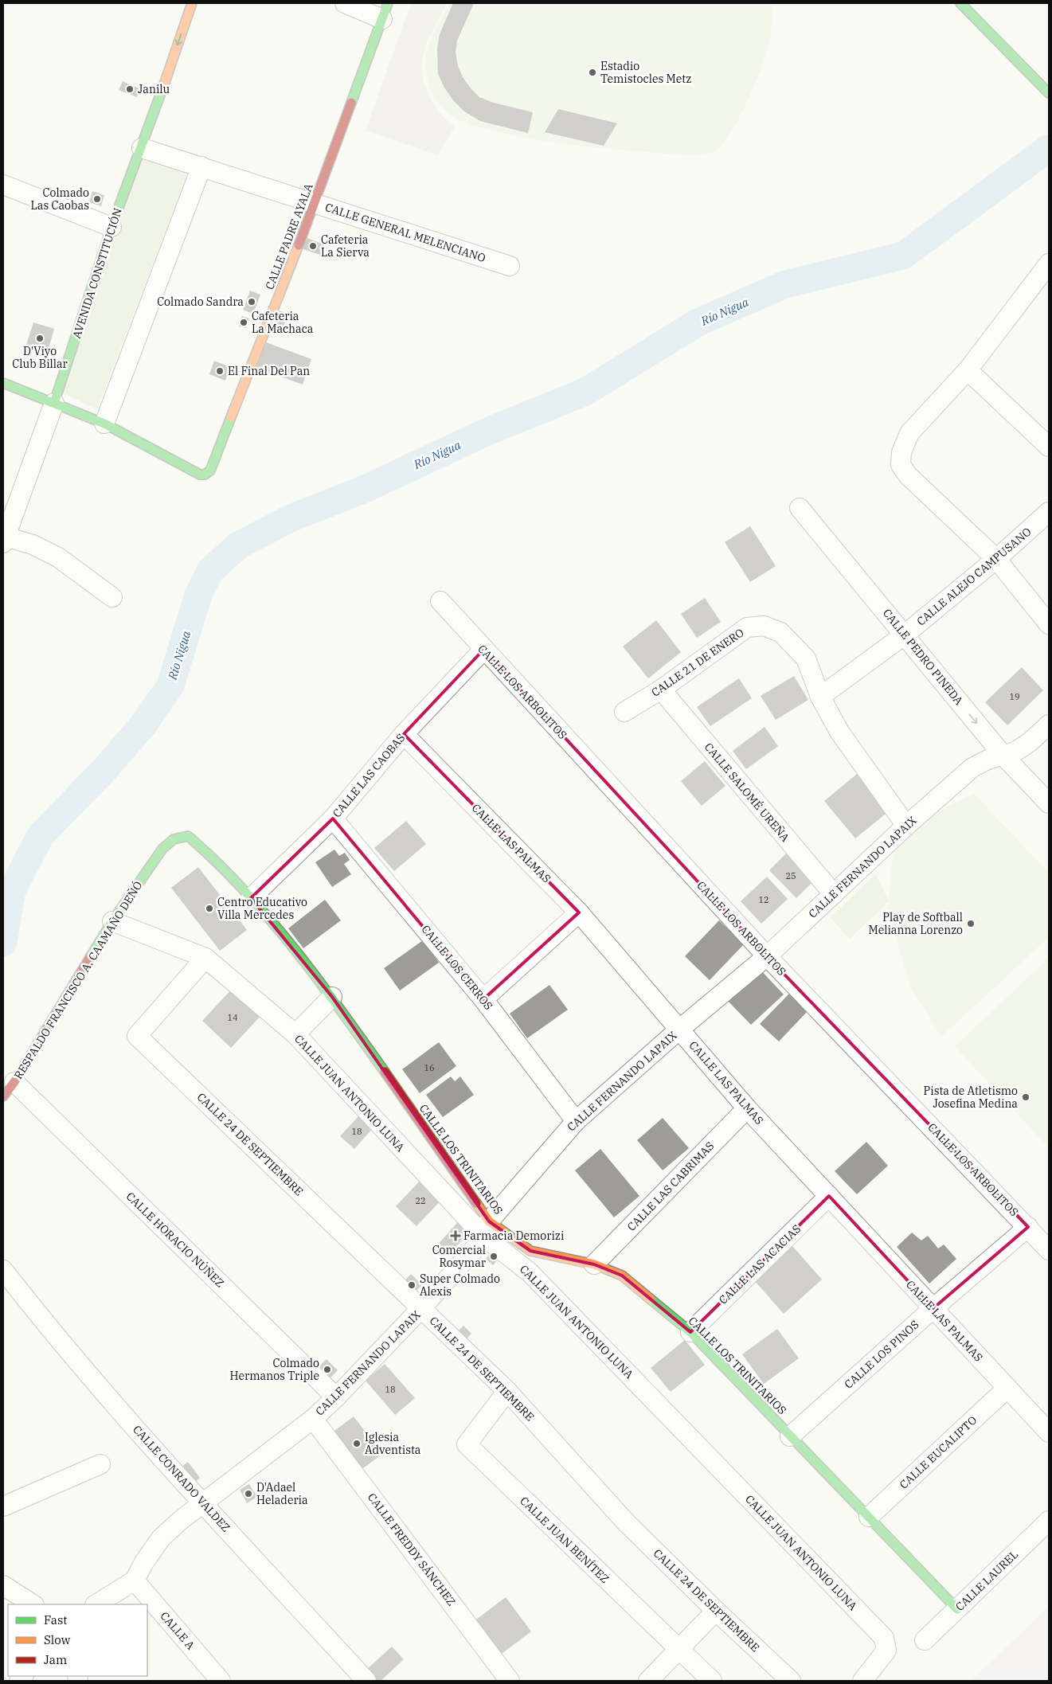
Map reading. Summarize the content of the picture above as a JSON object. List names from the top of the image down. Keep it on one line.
{"streets":{"street":["CALLE GENERAL MELENCIANO","CALLE PADRE AYALA","AVENIDA CONSTITUCIÓN","CALLE ALEJO CAMPUSANO","CALLE PEDRO PINEDA","CALLE 21 DE ENERO","CALLE LOS ARBOLITOS","CALLE LAS CAOBAS","CALLE SALOMÉ UREÑA","CALLE LAS PALMAS","CALLE FERNANDO LAPAIX","CALLE LOS CERROS","RESPALDO FRANCISCO A. CAAMAÑO DEÑÓ","CALLE JUAN ANTONIO LUNA","CALLE 24 DE SEPTIEMBRE","CALLE LOS TRINITARIOS","CALLE LAS CABRIMAS","CALLE HORACIO NÚÑEZ","CALLE LAS ACACIAS","CALLE LOS PINOS","CALLE EUCALIPTO","CALLE CONRADO VALDEZ","CALLE JUAN BENÍTEZ","CALLE FREDDY SÁNCHEZ","CALLE LAUREL","CALLE A"]},"crossings":[["CALLE GENERAL MELENCIANO","CALLE PADRE AYALA"],["CALLE GENERAL MELENCIANO","AVENIDA CONSTITUCIÓN"],["CALLE ALEJO CAMPUSANO","CALLE PEDRO PINEDA"],["CALLE ALEJO CAMPUSANO","CALLE 21 DE ENERO"],["CALLE PEDRO PINEDA","CALLE FERNANDO LAPAIX"],["CALLE 21 DE ENERO","CALLE SALOMÉ UREÑA"],["CALLE 21 DE ENERO","CALLE FERNANDO LAPAIX"],["CALLE LOS ARBOLITOS","CALLE LAS CAOBAS"],["CALLE LOS ARBOLITOS","CALLE FERNANDO LAPAIX"],["CALLE LOS ARBOLITOS","CALLE LOS PINOS"],["CALLE LAS CAOBAS","CALLE LAS PALMAS"],["CALLE LAS CAOBAS","CALLE LOS CERROS"],["CALLE LAS CAOBAS","CALLE LOS TRINITARIOS"],["CALLE SALOMÉ UREÑA","CALLE FERNANDO LAPAIX"],["CALLE LAS PALMAS","CALLE FERNANDO LAPAIX"],["CALLE LAS PALMAS","CALLE LAS CABRIMAS"],["CALLE LAS PALMAS","CALLE LAS ACACIAS"],["CALLE LAS PALMAS","CALLE LOS PINOS"],["CALLE LAS PALMAS","CALLE EUCALIPTO"],["CALLE FERNANDO LAPAIX","CALLE LOS CERROS"],["CALLE FERNANDO LAPAIX","CALLE JUAN ANTONIO LUNA"],["CALLE FERNANDO LAPAIX","CALLE 24 DE SEPTIEMBRE"],["CALLE FERNANDO LAPAIX","CALLE LOS TRINITARIOS"],["CALLE FERNANDO LAPAIX","CALLE HORACIO NÚÑEZ"],["CALLE FERNANDO LAPAIX","CALLE CONRADO VALDEZ"],["CALLE FERNANDO LAPAIX","CALLE FREDDY SÁNCHEZ"],["CALLE FERNANDO LAPAIX","CALLE A"],["RESPALDO FRANCISCO A. CAAMAÑO DEÑÓ","CALLE JUAN ANTONIO LUNA"],["RESPALDO FRANCISCO A. CAAMAÑO DEÑÓ","CALLE LOS TRINITARIOS"],["RESPALDO FRANCISCO A. CAAMAÑO DEÑÓ","CALLE HORACIO NÚÑEZ"],["CALLE JUAN ANTONIO LUNA","CALLE 24 DE SEPTIEMBRE"],["CALLE JUAN ANTONIO LUNA","CALLE LOS TRINITARIOS"],["CALLE 24 DE SEPTIEMBRE","CALLE JUAN BENÍTEZ"],["CALLE LOS TRINITARIOS","CALLE LAS CABRIMAS"],["CALLE LOS TRINITARIOS","CALLE LAS ACACIAS"],["CALLE LOS TRINITARIOS","CALLE LOS PINOS"],["CALLE LOS TRINITARIOS","CALLE EUCALIPTO"],["CALLE LOS TRINITARIOS","CALLE LAUREL"]],"water":["Río Nigua"],"places":{"other":["Estadio Temistocles Metz","Janilu","Colmado Las Caobas","Cafeteria La Sierva","Colmado Sandra","Cafeteria La Machaca","D'Viyo Club Billar","El Final Del Pan","Centro Educativo Villa Mercedes","Play de Softball Melianna Lorenzo","Pista de Atletismo Josefina Medina","Comercial Rosymar","Super Colmado Alexis","Colmado Hermanos Triple","Iglesia Adventista","D'Adael Heladeria"],"health":["Farmacia Demorizi"]},"house_numbers":["19","25","12","14","16","18","22","18"],"legend":["Fast","Slow","Jam"]}
